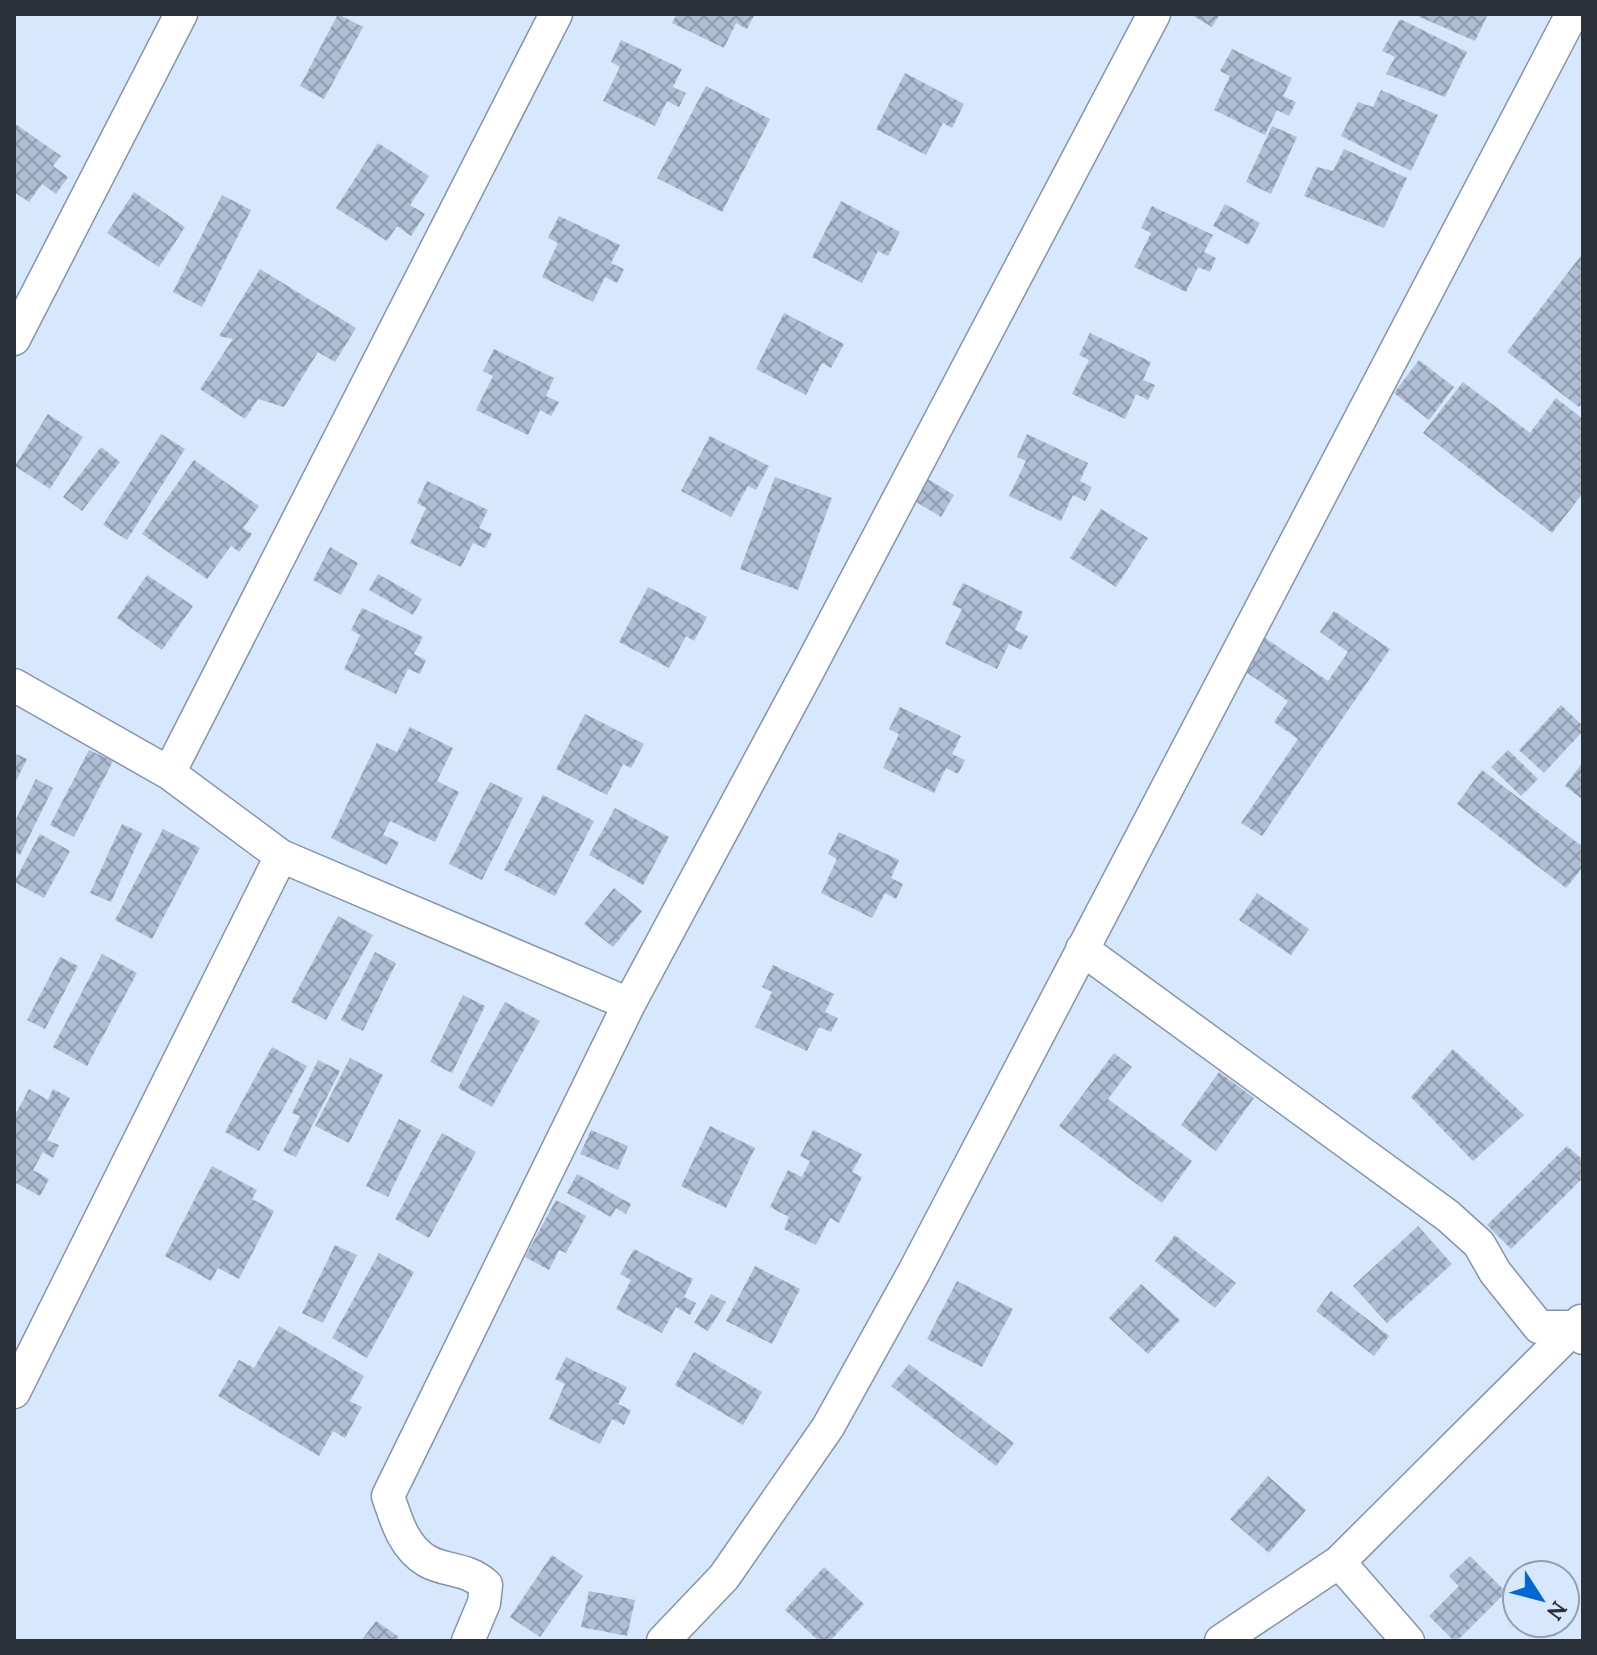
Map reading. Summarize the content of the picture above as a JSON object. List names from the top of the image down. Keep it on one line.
{"north":"bottom right"}
